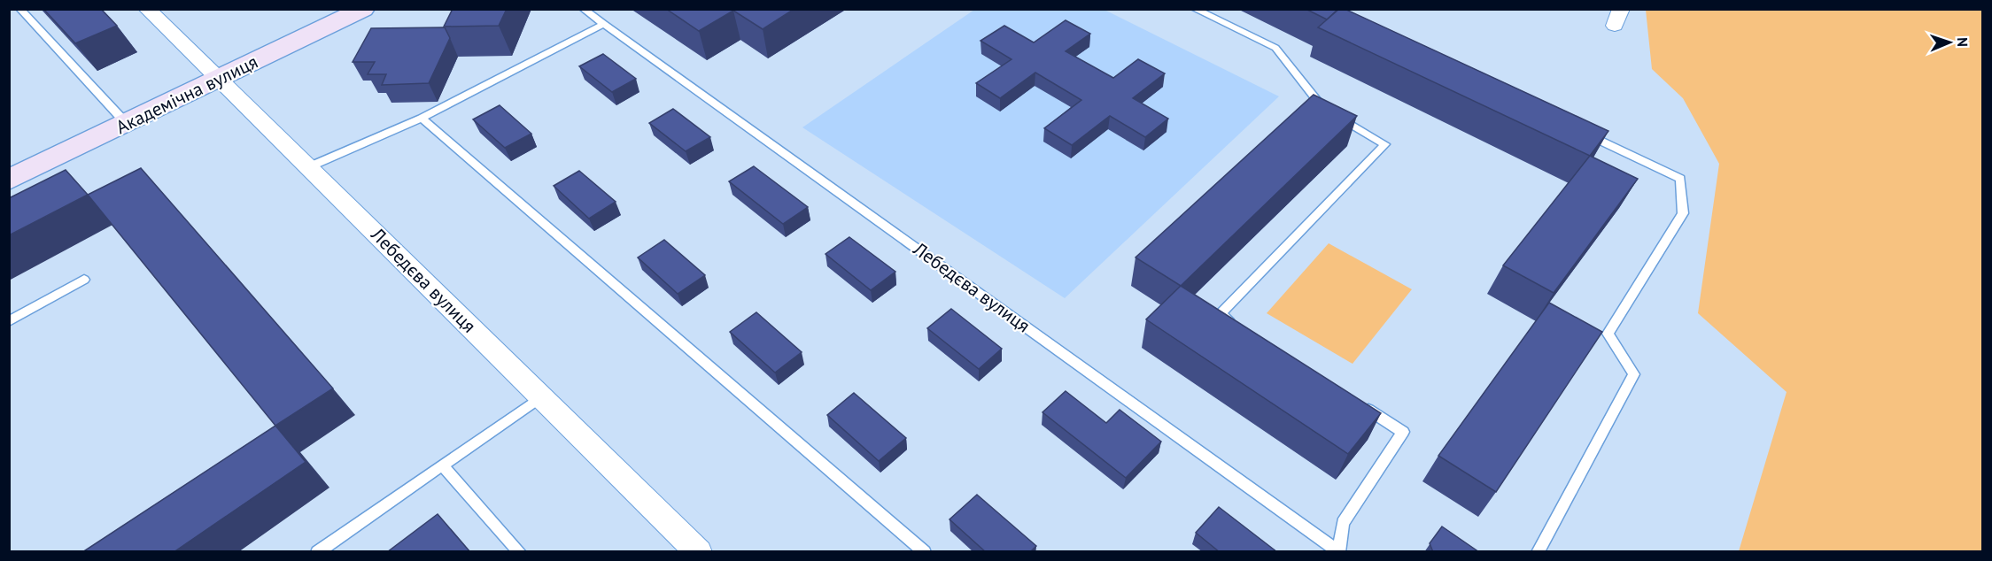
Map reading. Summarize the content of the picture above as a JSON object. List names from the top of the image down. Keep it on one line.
{"streets":{"main road":["Академічна вулиця"],"street":["Лебедєва вулиця"]},"crossings":[["Академічна вулиця","Лебедєва вулиця"]],"north":"right"}
